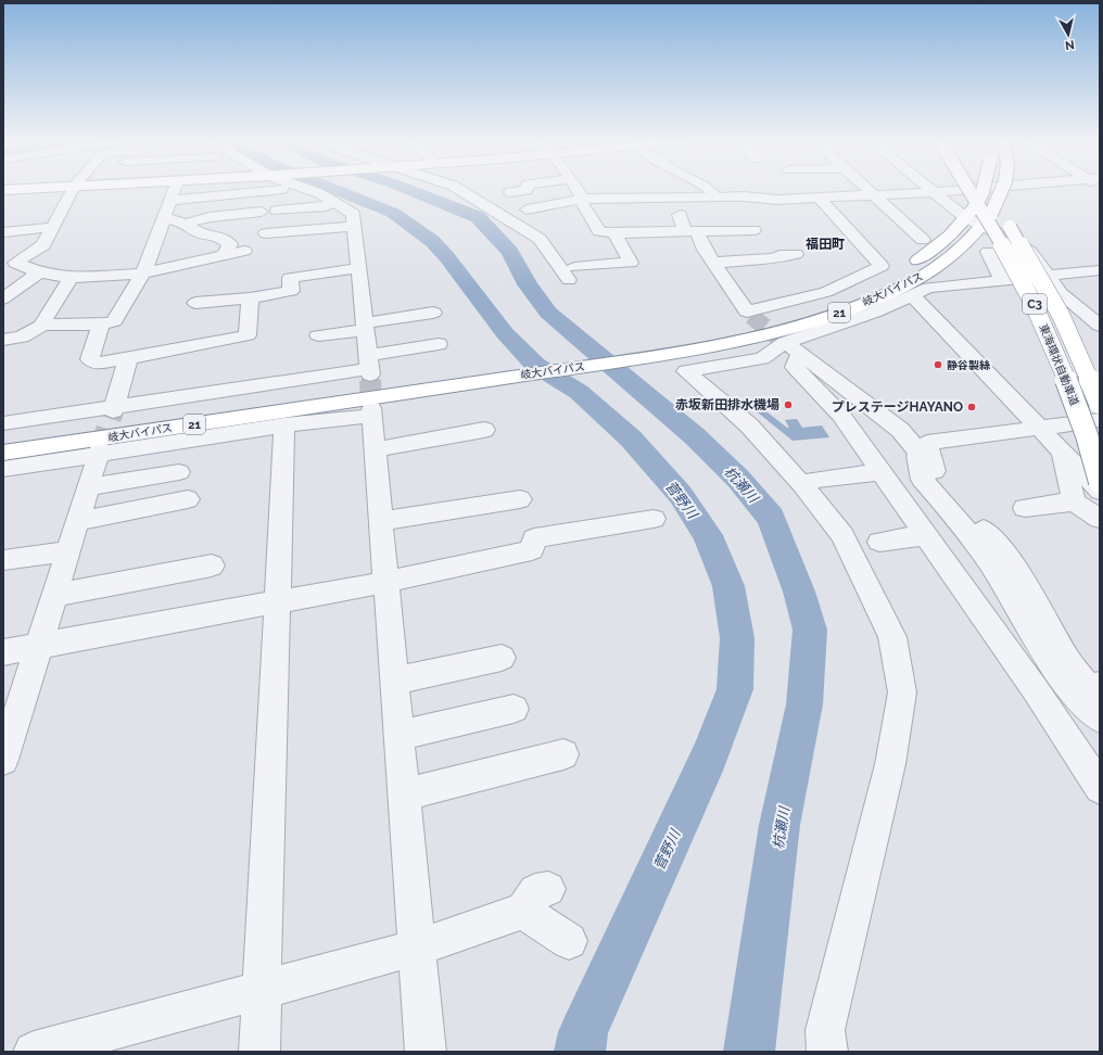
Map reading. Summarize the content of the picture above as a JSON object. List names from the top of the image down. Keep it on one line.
{"streets":{"main road":["岐大バイパス","C3","21","東海環状自動車道"]},"districts":["福田町"],"water":["杭瀬川","菅野川"],"places":["静谷製絲","赤坂新田排水機場","プレステージHAYANO"],"north":"bottom"}
